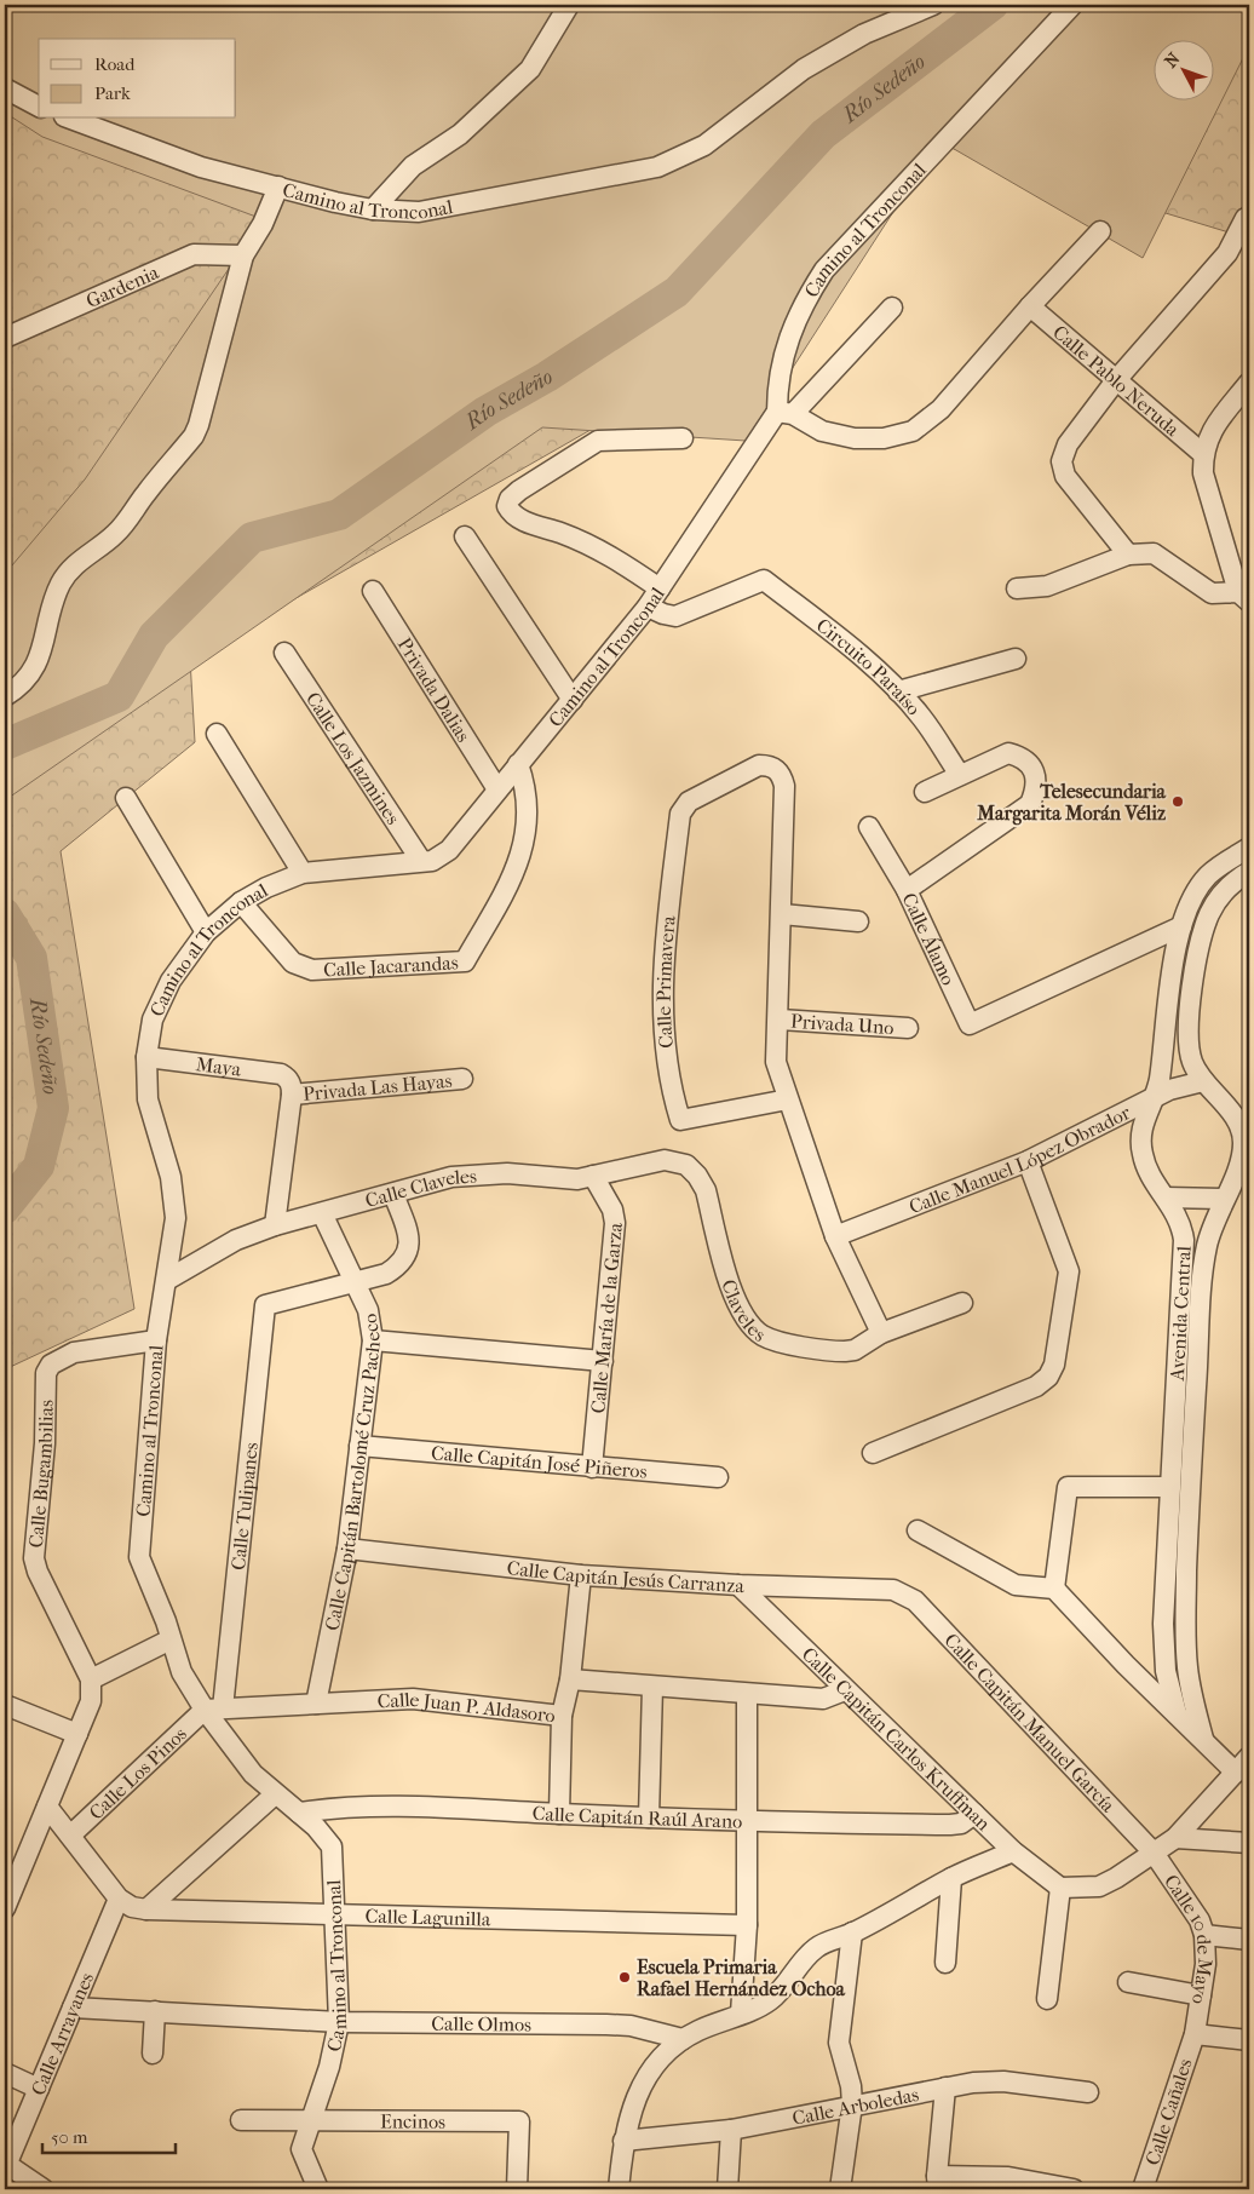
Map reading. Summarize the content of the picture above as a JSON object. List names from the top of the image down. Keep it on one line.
{"streets":{"street":["Camino al Tronconal","Gardenia","Calle Pablo Neruda","Circuito Paraíso","Privada Dalias","Calle Los Jazmines","Calle Álamo","Calle Jacarandas","Calle Primavera","Privada Uno","Maya","Privada Las Hayas","Calle Manuel López Obrador","Calle Claveles","Claveles","Avenida Central","Calle María de la Garza","Calle Capitán José Piñeros","Calle Capitán Bartolomé Cruz Pacheco","Calle Bugambilias","Calle Tulipanes","Calle Capitán Jesús Carranza","Calle Juan P. Aldasoro","Calle Capitán Manuel García","Calle Capitán Carlos Kruffman","Calle Los Pinos","Calle Capitán Raúl Arano","Calle Lagunilla","Calle 10 de Mayo","Calle Olmos","Calle Arrayanes","Calle Arboledas","Calle Cañales","Encinos"]},"crossings":[["Camino al Tronconal","Gardenia"],["Camino al Tronconal","Circuito Paraíso"],["Camino al Tronconal","Privada Dalias"],["Camino al Tronconal","Calle Los Jazmines"],["Camino al Tronconal","Calle Jacarandas"],["Camino al Tronconal","Maya"],["Camino al Tronconal","Calle Claveles"],["Camino al Tronconal","Calle Bugambilias"],["Camino al Tronconal","Calle Tulipanes"],["Camino al Tronconal","Calle Juan P. Aldasoro"],["Camino al Tronconal","Calle Los Pinos"],["Camino al Tronconal","Calle Capitán Raúl Arano"],["Camino al Tronconal","Calle Lagunilla"],["Camino al Tronconal","Calle Olmos"],["Camino al Tronconal","Encinos"],["Circuito Paraíso","Calle Álamo"],["Calle Álamo","Avenida Central"],["Maya","Privada Las Hayas"],["Calle Manuel López Obrador","Avenida Central"],["Calle Claveles","Claveles"],["Calle Claveles","Calle María de la Garza"],["Calle Claveles","Calle Capitán Bartolomé Cruz Pacheco"],["Calle María de la Garza","Calle Capitán José Piñeros"],["Calle Capitán José Piñeros","Calle Capitán Bartolomé Cruz Pacheco"],["Calle Capitán Bartolomé Cruz Pacheco","Calle Tulipanes"],["Calle Capitán Bartolomé Cruz Pacheco","Calle Capitán Jesús Carranza"],["Calle Capitán Bartolomé Cruz Pacheco","Calle Juan P. Aldasoro"],["Calle Tulipanes","Calle Juan P. Aldasoro"],["Calle Tulipanes","Calle Los Pinos"],["Calle Capitán Jesús Carranza","Calle Capitán Manuel García"],["Calle Capitán Jesús Carranza","Calle Capitán Carlos Kruffman"],["Calle Juan P. Aldasoro","Calle Capitán Carlos Kruffman"],["Calle Juan P. Aldasoro","Calle Los Pinos"],["Calle Capitán Manuel García","Calle 10 de Mayo"],["Calle Capitán Carlos Kruffman","Calle Capitán Raúl Arano"],["Calle Lagunilla","Calle Arrayanes"],["Calle 10 de Mayo","Calle Cañales"],["Calle Olmos","Calle Arrayanes"]],"water":["Río Sedeño"],"places":["Telesecundaria Margarita Morán Véliz","Escuela Primaria Rafael Hernández Ochoa"],"legend":["Road","Park"],"scale_bar":"50 m","north":"top left"}
